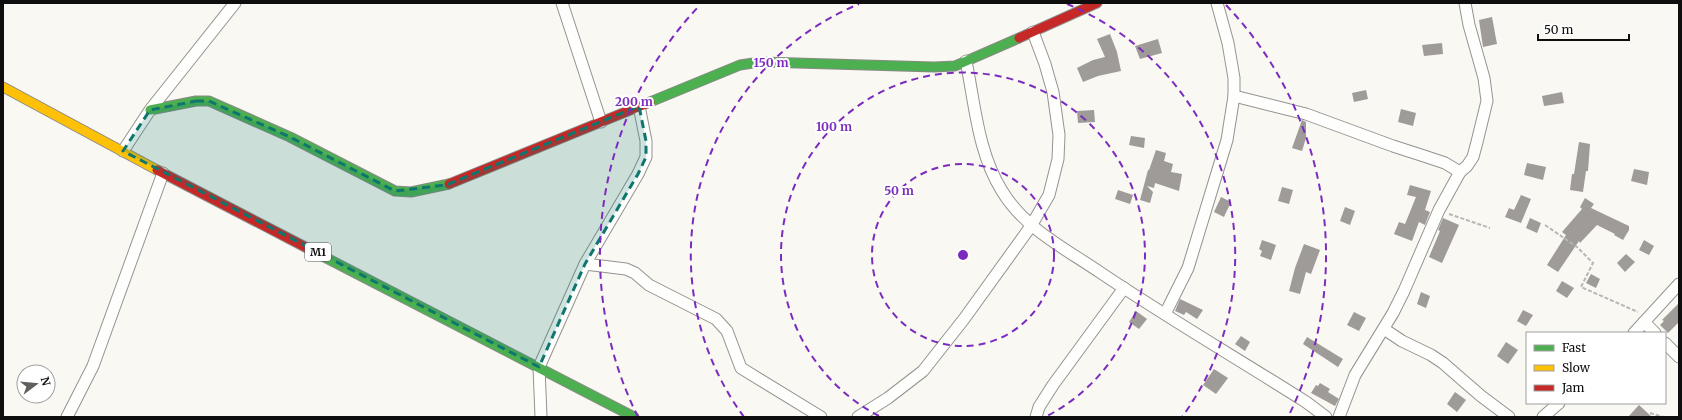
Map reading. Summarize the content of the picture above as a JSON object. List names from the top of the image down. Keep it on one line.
{"streets":{"main road":["M1"]},"legend":["Fast","Slow","Jam"],"scale_bar":"50 m","north":"right","rings":["150 m","200 m","100 m","50 m"]}
